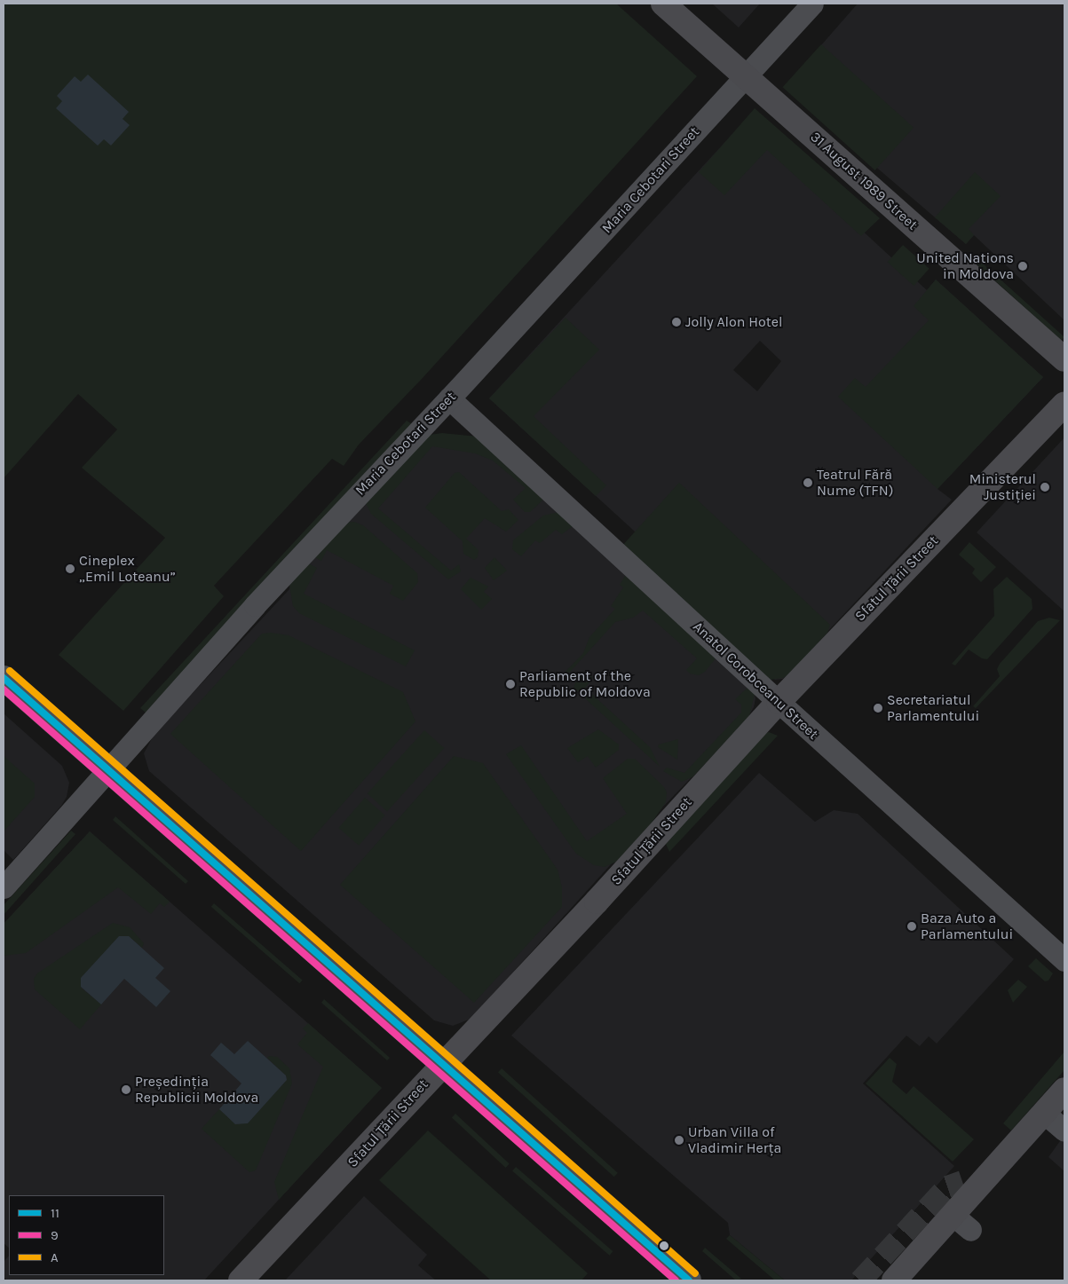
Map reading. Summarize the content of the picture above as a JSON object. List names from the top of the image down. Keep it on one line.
{"streets":{"main road":["31 August 1989 Street","Sfatul Țării Street"],"street":["Maria Cebotari Street","Anatol Corobceanu Street"]},"crossings":[["Maria Cebotari Street","31 August 1989 Street"],["Maria Cebotari Street","Anatol Corobceanu Street"],["Sfatul Țării Street","Anatol Corobceanu Street"]],"places":["United Nations in Moldova","Jolly Alon Hotel","Teatrul Fără Nume (TFN)","Ministerul Justiției","Cineplex „Emil Loteanu”","Parliament of the Republic of Moldova","Secretariatul Parlamentului","Baza Auto a Parlamentului","Președinția Republicii Moldova","Urban Villa of Vladimir Herța"],"lines":["transit line A","transit line 11","transit line 9"],"legend":["11","9","A"]}
